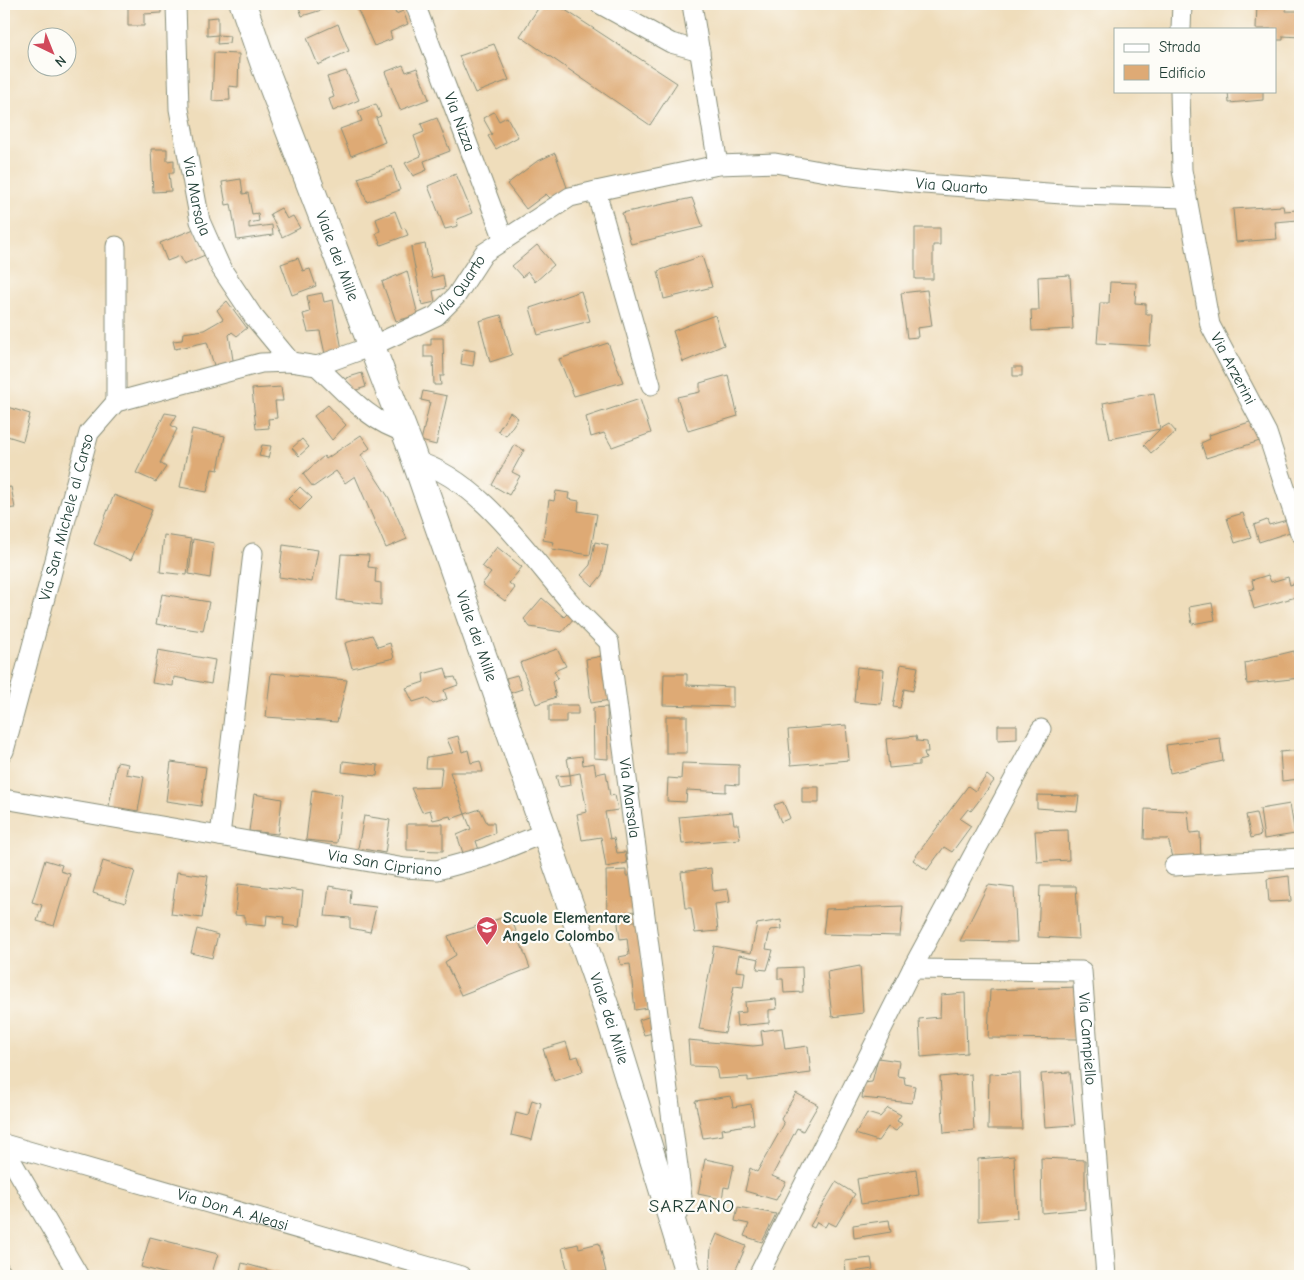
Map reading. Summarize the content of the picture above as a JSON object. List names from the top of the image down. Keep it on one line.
{"streets":{"main road":["Viale dei Mille"],"street":["Via Nizza","Via Quarto","Via Marsala","Via Arzerini","Via San Michele al Carso","Via San Cipriano","Via Campiello","Via Don A. Aleasi"]},"crossings":[["Via Nizza","Via Quarto"],["Via Quarto","Viale dei Mille"],["Via Quarto","Via Arzerini"],["Via Marsala","Viale dei Mille"],["Viale dei Mille","Via San Cipriano"]],"districts":["SARZANO"],"places":{"school or university":["Scuole Elementare Angelo Colombo"]},"legend":["Strada","Edificio"],"north":"bottom right"}
